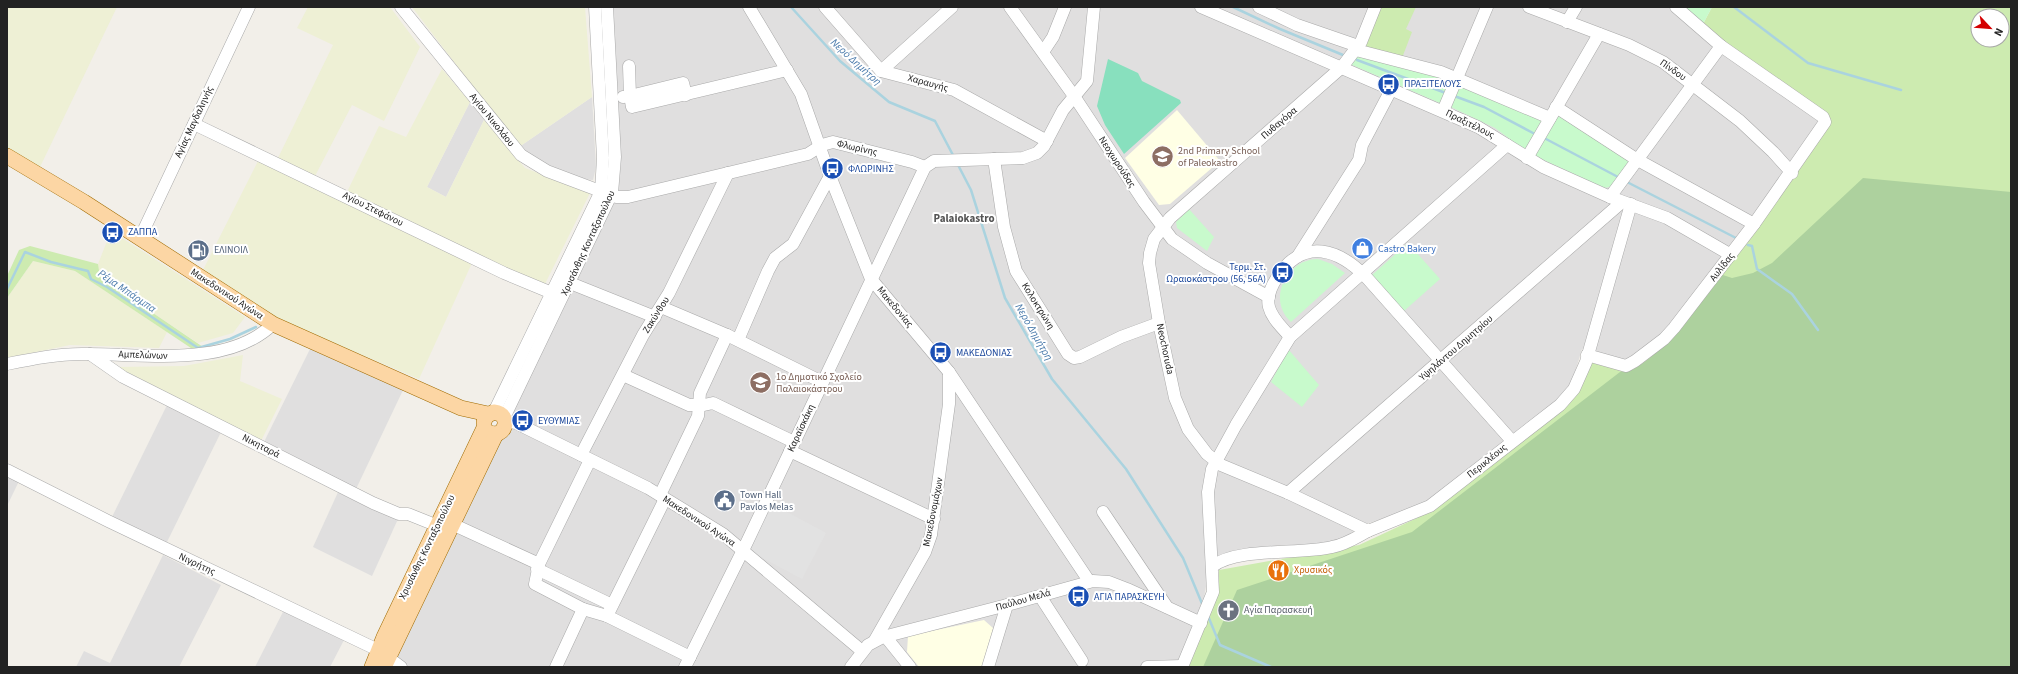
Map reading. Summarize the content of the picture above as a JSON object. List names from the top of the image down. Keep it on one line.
{"streets":{"main road":["Χρυσάνθης Κονταξοπούλου","Μακεδονικού Αγώνα"],"street":["Πίνδου","Χαραυγής","Αγίου Νικολάου","Αγίας Μαγδαληνής","Πυθαγόρα","Πραξιτέλους","Φλωρίνης","Νεοχωρούδας","Αγίου Στεφάνου","Αυλίδας","Κολοκτρώνη","Μακεδονίας","Ζακύνθου","Υψηλάντου Δημητρίου","Neochoruda","Αμπελώνων","Καραϊσκάκη","Νικηταρά","Περικλέους","Μακεδονομάχων","Νιγρήτης","Παύλου Μελά"]},"crossings":[["Πίνδου","Αυλίδας"],["Αγίου Νικολάου","Φλωρίνης"],["Αγίου Νικολάου","Χρυσάνθης Κονταξοπούλου"],["Αγίας Μαγδαληνής","Αγίου Στεφάνου"],["Αγίας Μαγδαληνής","Μακεδονικού Αγώνα"],["Πυθαγόρα","Πραξιτέλους"],["Πυθαγόρα","Νεοχωρούδας"],["Πυθαγόρα","Neochoruda"],["Πραξιτέλους","Αυλίδας"],["Πραξιτέλους","Υψηλάντου Δημητρίου"],["Πραξιτέλους","Περικλέους"],["Φλωρίνης","Χρυσάνθης Κονταξοπούλου"],["Φλωρίνης","Μακεδονίας"],["Φλωρίνης","Ζακύνθου"],["Φλωρίνης","Καραϊσκάκη"],["Νεοχωρούδας","Neochoruda"],["Αγίου Στεφάνου","Χρυσάνθης Κονταξοπούλου"],["Χρυσάνθης Κονταξοπούλου","Μακεδονικού Αγώνα"],["Χρυσάνθης Κονταξοπούλου","Νικηταρά"],["Χρυσάνθης Κονταξοπούλου","Νιγρήτης"],["Αυλίδας","Περικλέους"],["Μακεδονικού Αγώνα","Ζακύνθου"],["Μακεδονικού Αγώνα","Αμπελώνων"],["Μακεδονικού Αγώνα","Καραϊσκάκη"],["Μακεδονικού Αγώνα","Παύλου Μελά"],["Κολοκτρώνη","Neochoruda"],["Μακεδονίας","Καραϊσκάκη"],["Μακεδονίας","Μακεδονομάχων"],["Μακεδονίας","Παύλου Μελά"],["Ζακύνθου","Νικηταρά"],["Υψηλάντου Δημητρίου","Περικλέους"],["Αμπελώνων","Νικηταρά"],["Μακεδονομάχων","Παύλου Μελά"]],"districts":["Palaiokastro"],"water":["Νερό Δημήτρη","Ρέμα Μπάρμπα"],"places":{"bus stop":["ΠΡΑΞΙΤΕΛΟΥΣ","ΦΛΩΡΙΝΗΣ","ΖΑΠΠΑ","Τερμ. Στ. Ωραιοκάστρου (56, 56Α)","ΜΑΚΕΔΟΝΙΑΣ","ΕΥΘΥΜΙΑΣ","ΑΓΙΑ ΠΑΡΑΣΚΕΥΗ"],"school or university":["2nd Primary School of Paleokastro","1ο Δημοτικό Σχολείο Παλαιοκάστρου"],"shop":["Castro Bakery"],"fuel station":["ΕΛΙΝΟΙΛ"],"public building":["Town Hall Pavlos Melas"],"restaurant":["Χρυσικός"],"church":["Αγία Παρασκευή"]},"north":"bottom right"}
